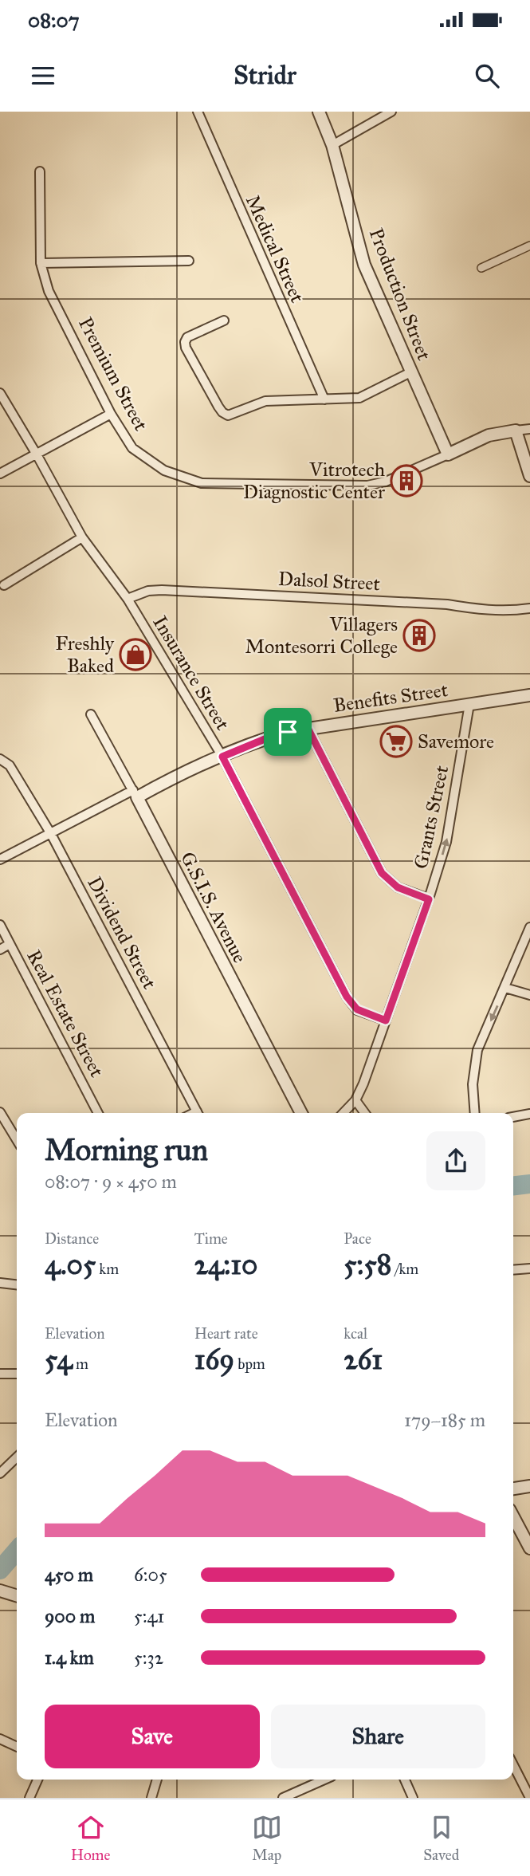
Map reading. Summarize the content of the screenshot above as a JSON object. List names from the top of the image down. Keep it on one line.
{"streets":{"street":["Medical Street","Production Street","Premium Street","Dalsol Street","Insurance Street","Benefits Street","Grants Street","G.S.I.S. Avenue","Dividend Street","Real Estate Street"]},"crossings":[["Production Street","Premium Street"],["Dalsol Street","Insurance Street"],["Insurance Street","Benefits Street"],["Insurance Street","Grants Street"],["Benefits Street","Grants Street"],["Benefits Street","G.S.I.S. Avenue"],["Benefits Street","Dividend Street"]],"one_way":["Grants Street"],"places":{"building":["Vitrotech Diagnostic Center","Villagers Montesorri College"],"shop":["Freshly Baked"],"supermarket":["Savemore"]},"page":{"status":"08:07","header":"Stridr","heading":["Morning run","08:07 · 9 × 450 m"],"stats":[["Distance","4.05 km"],["Time","24:10"],["Pace","5:58 /km"],["Elevation","54 m"],["Heart rate","169 bpm"],["kcal","261"]],"chart":["Elevation","179–185 m"],"list":[{"name":"450 m","note":"6:05"},{"name":"900 m","note":"5:41"},{"name":"1.4 km","note":"5:32"}],"buttons":["Save","Share"],"tabs":["Home","Map","Saved"]}}
